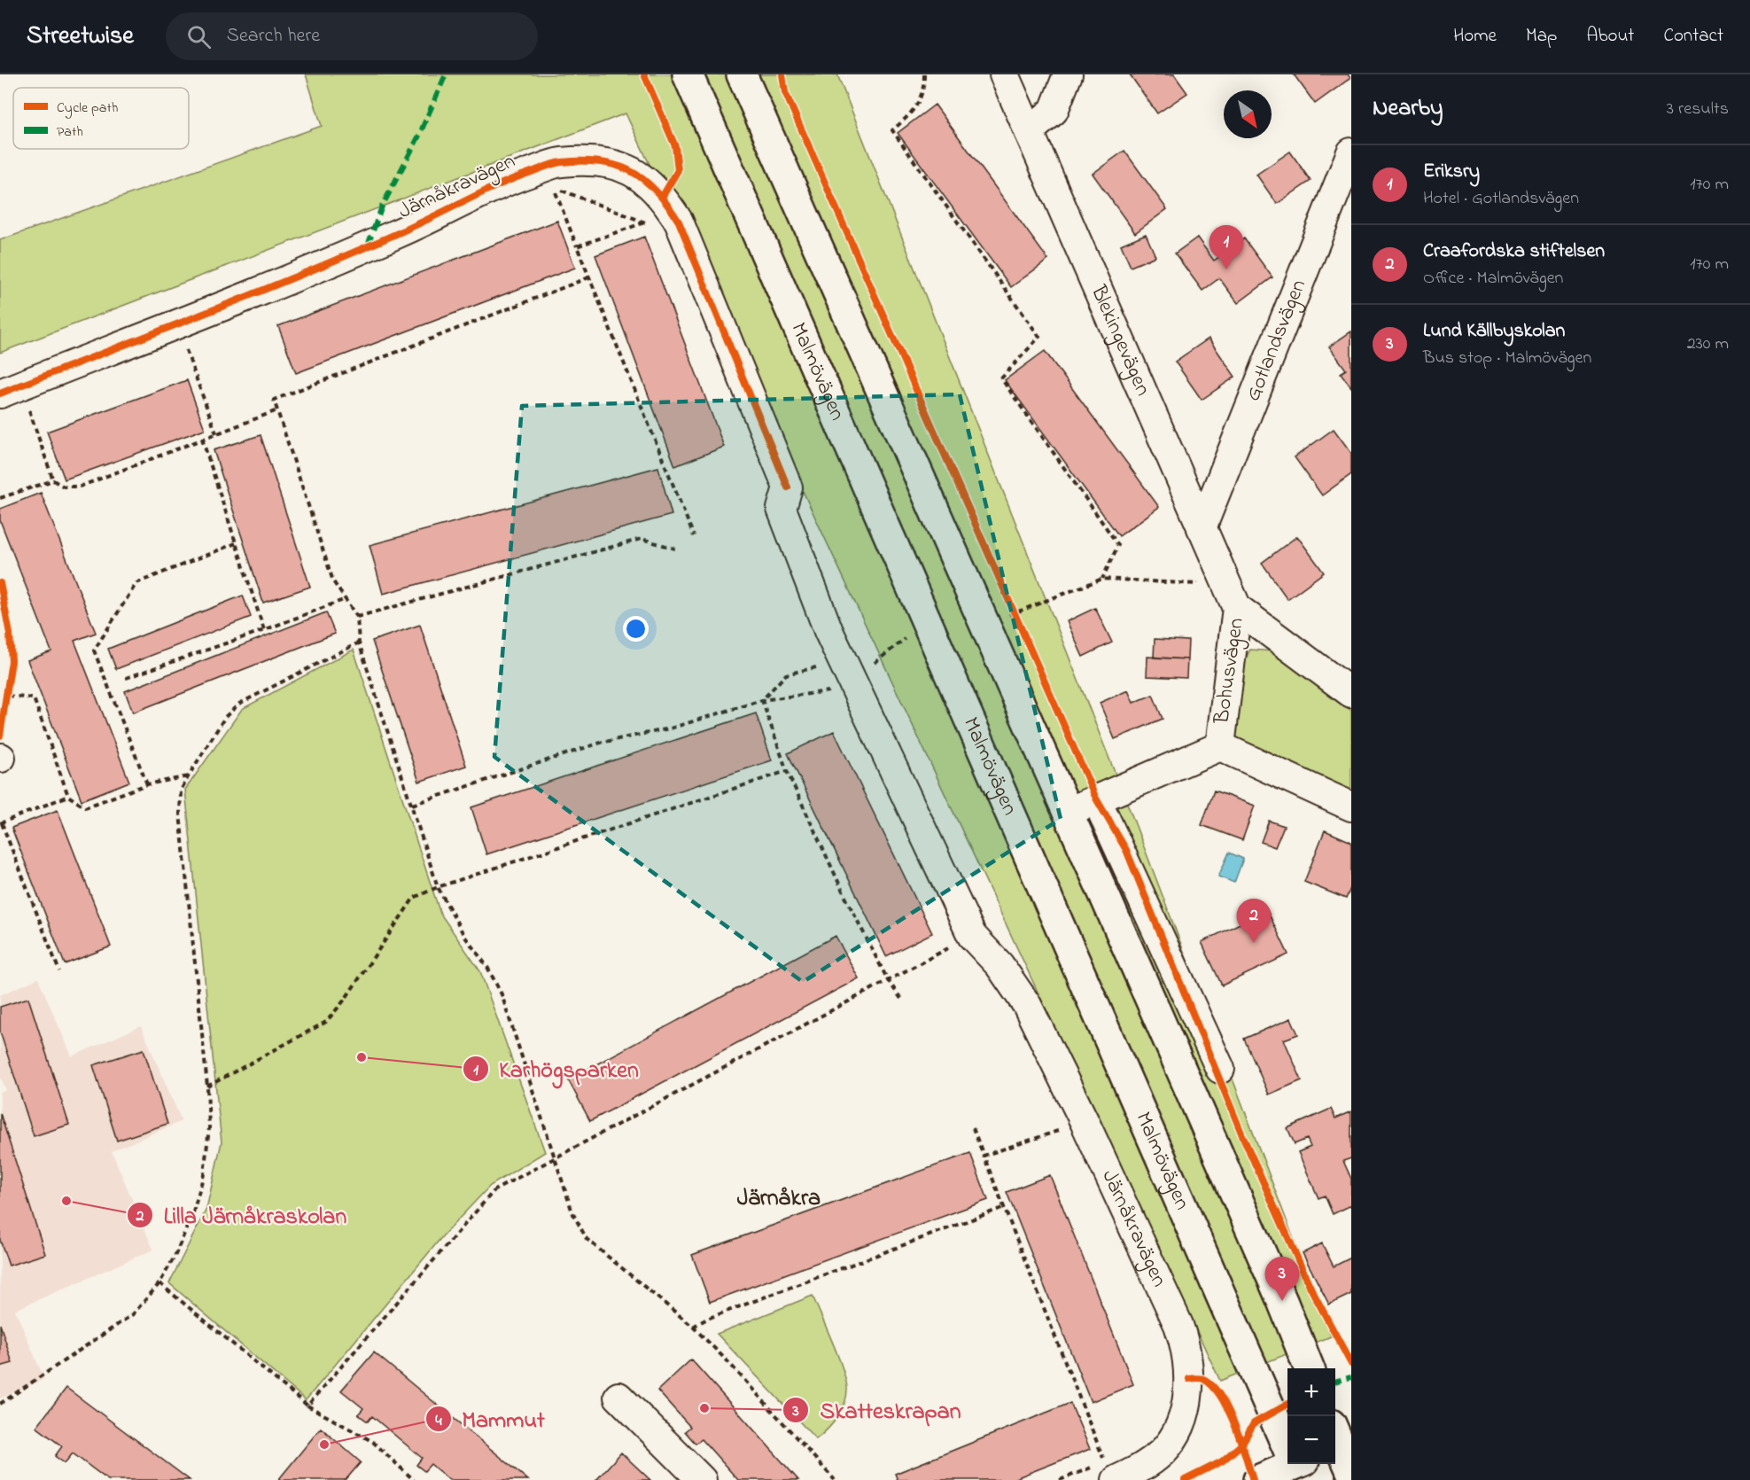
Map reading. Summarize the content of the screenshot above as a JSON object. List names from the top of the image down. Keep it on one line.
{"streets":{"main road":["Malmövägen"],"street":["Järnåkravägen","Gotlandsvägen","Blekingevägen","Bohusvägen"]},"crossings":[["Gotlandsvägen","Blekingevägen"],["Blekingevägen","Bohusvägen"]],"districts":["Järnåkra"],"places":["Karhögsparken","Lilla Järnåkraskolan","Skatteskrapan","Mammut"],"legend":["Cycle path","Path"],"north":"bottom right","page":{"header":"Streetwise","search":"Search here","nav":["Home","Map","About","Contact"],"heading":["Nearby","3 results"],"list":[{"mark":"1","name":"Eriksry","note":"Hotel · Gotlandsvägen","value":"170 m"},{"mark":"2","name":"Craafordska stiftelsen","note":"Office · Malmövägen","value":"170 m"},{"mark":"3","name":"Lund Källbyskolan","note":"Bus stop · Malmövägen","value":"230 m"}],"pins":["1","2","3"],"map_buttons":["+","−"]}}
